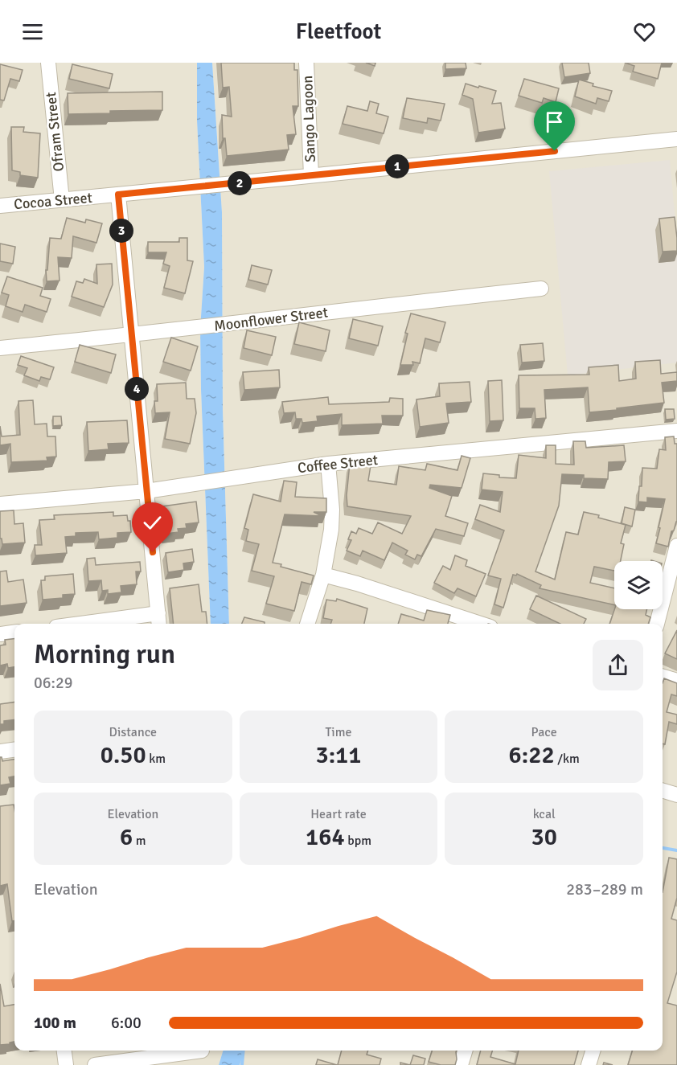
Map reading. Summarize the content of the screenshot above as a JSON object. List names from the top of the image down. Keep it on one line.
{"streets":{"street":["Sango Lagoon","Ofram Street","Cocoa Street","Moonflower Street","Coffee Street"]},"crossings":[["Sango Lagoon","Cocoa Street"],["Ofram Street","Cocoa Street"]],"page":{"header":"Fleetfoot","pins":["1","2","3","4"],"heading":["Morning run","06:29"],"stats":[["Distance","0.50 km"],["Time","3:11"],["Pace","6:22 /km"],["Elevation","6 m"],["Heart rate","164 bpm"],["kcal","30"]],"chart":["Elevation","283–289 m"],"list":[{"name":"100 m","note":"6:00"}]}}
